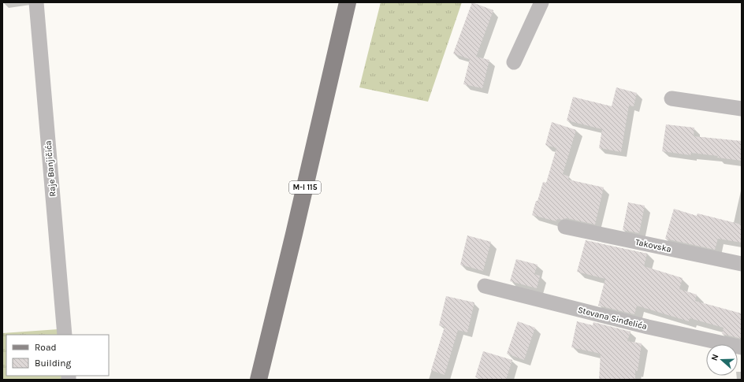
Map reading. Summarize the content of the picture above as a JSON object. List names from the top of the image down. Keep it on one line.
{"streets":{"main road":["M-I 115"],"street":["Raje Banjičića","Takovska","Stevana Sinđelića"]},"legend":["Road","Building"],"north":"left"}
